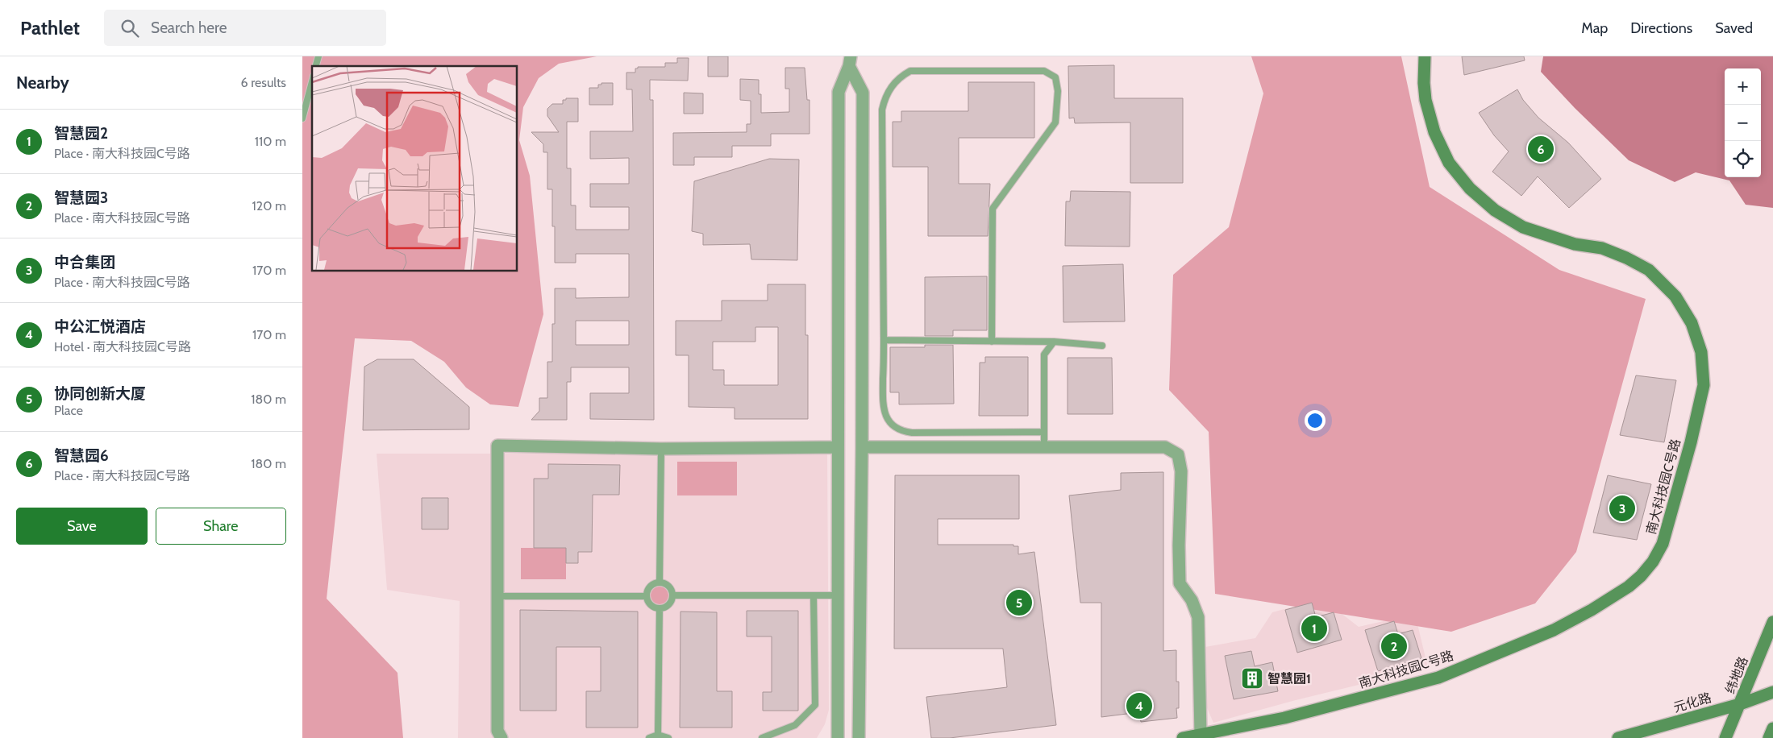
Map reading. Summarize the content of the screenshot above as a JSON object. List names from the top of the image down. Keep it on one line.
{"streets":{"street":["南大科技园C号路","纬地路","元化路"]},"crossings":[["纬地路","元化路"]],"places":{"building":["智慧园1"]},"page":{"header":"Pathlet","search":"Search here","nav":["Map","Directions","Saved"],"heading":["Nearby","6 results"],"map_buttons":["+","−"],"list":[{"mark":"1","name":"智慧园2","note":"Place · 南大科技园C号路","value":"110 m"},{"mark":"2","name":"智慧园3","note":"Place · 南大科技园C号路","value":"120 m"},{"mark":"3","name":"中合集团","note":"Place · 南大科技园C号路","value":"170 m"},{"mark":"4","name":"中公汇悦酒店","note":"Hotel · 南大科技园C号路","value":"170 m"},{"mark":"5","name":"协同创新大厦","note":"Place","value":"180 m"},{"mark":"6","name":"智慧园6","note":"Place · 南大科技园C号路","value":"180 m"}],"pins":["6","3","5","1","2","4"],"buttons":["Save","Share"]}}
